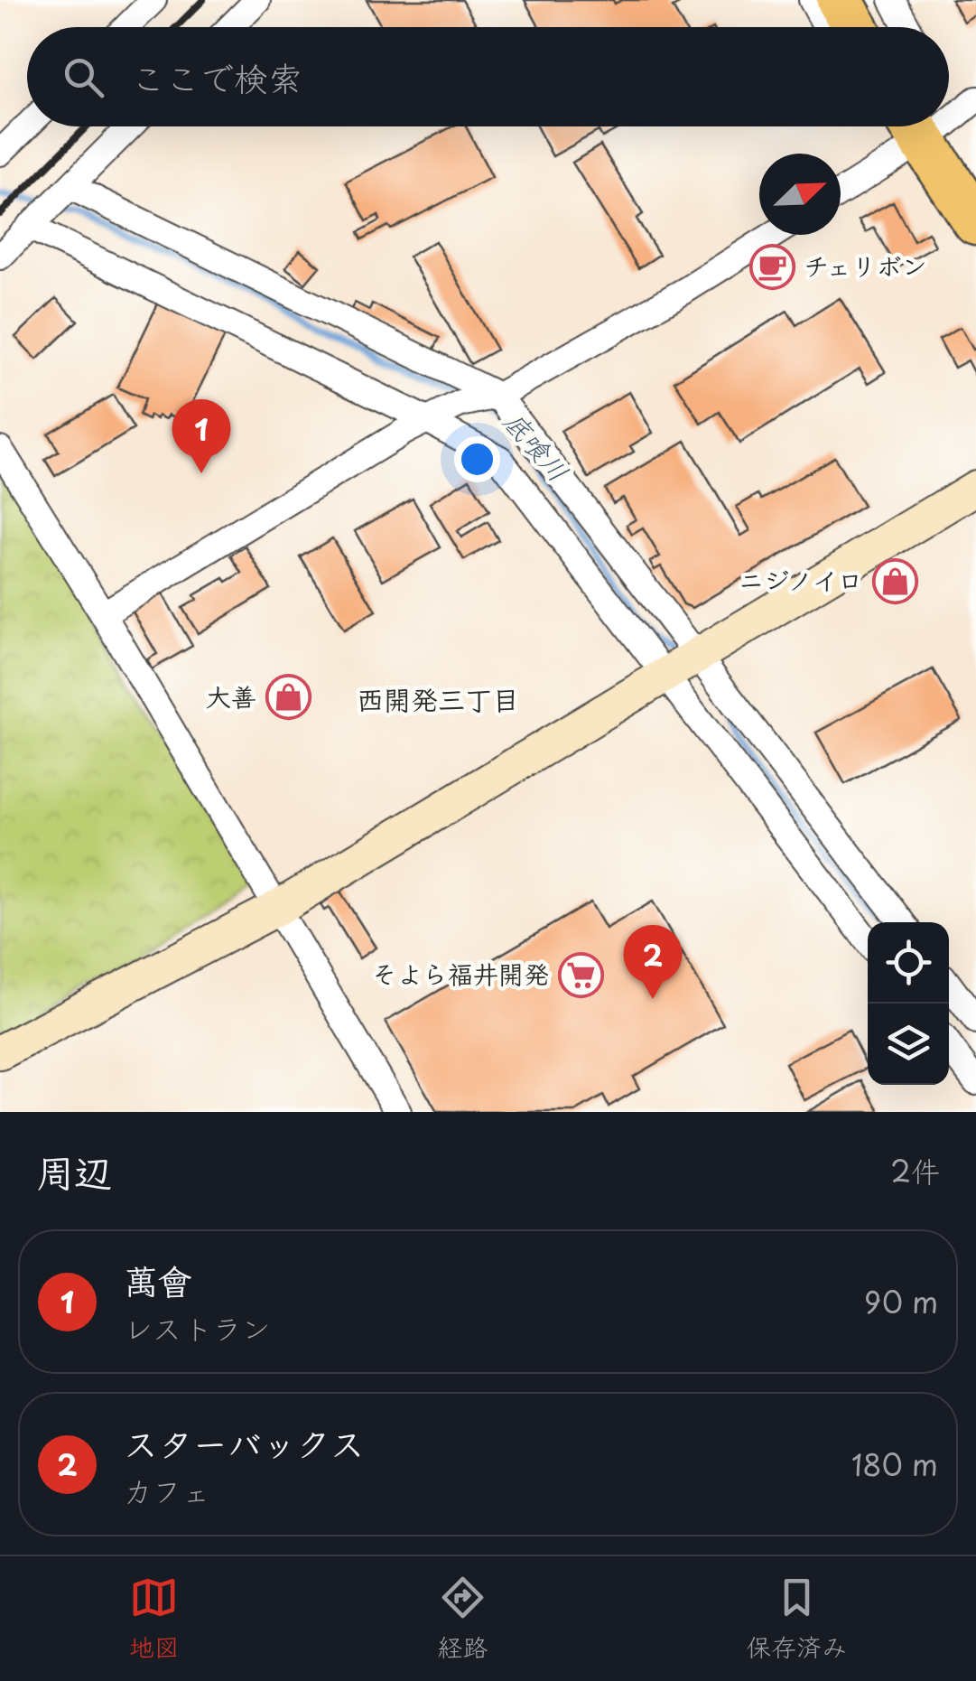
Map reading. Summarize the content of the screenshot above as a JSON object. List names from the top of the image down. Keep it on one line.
{"districts":["西開発三丁目"],"water":["底喰川"],"places":{"cafe":["チェリボン"],"shop":["ニジノイロ","大善"],"supermarket":["そよら福井開発"]},"north":"top right","page":{"search":"ここで検索","pins":["1","2"],"heading":["周辺","2件"],"list":[{"mark":"1","name":"萬會","note":"レストラン","value":"90 m"},{"mark":"2","name":"スターバックス","note":"カフェ","value":"180 m"}],"nav":["地図","経路","保存済み"]}}
